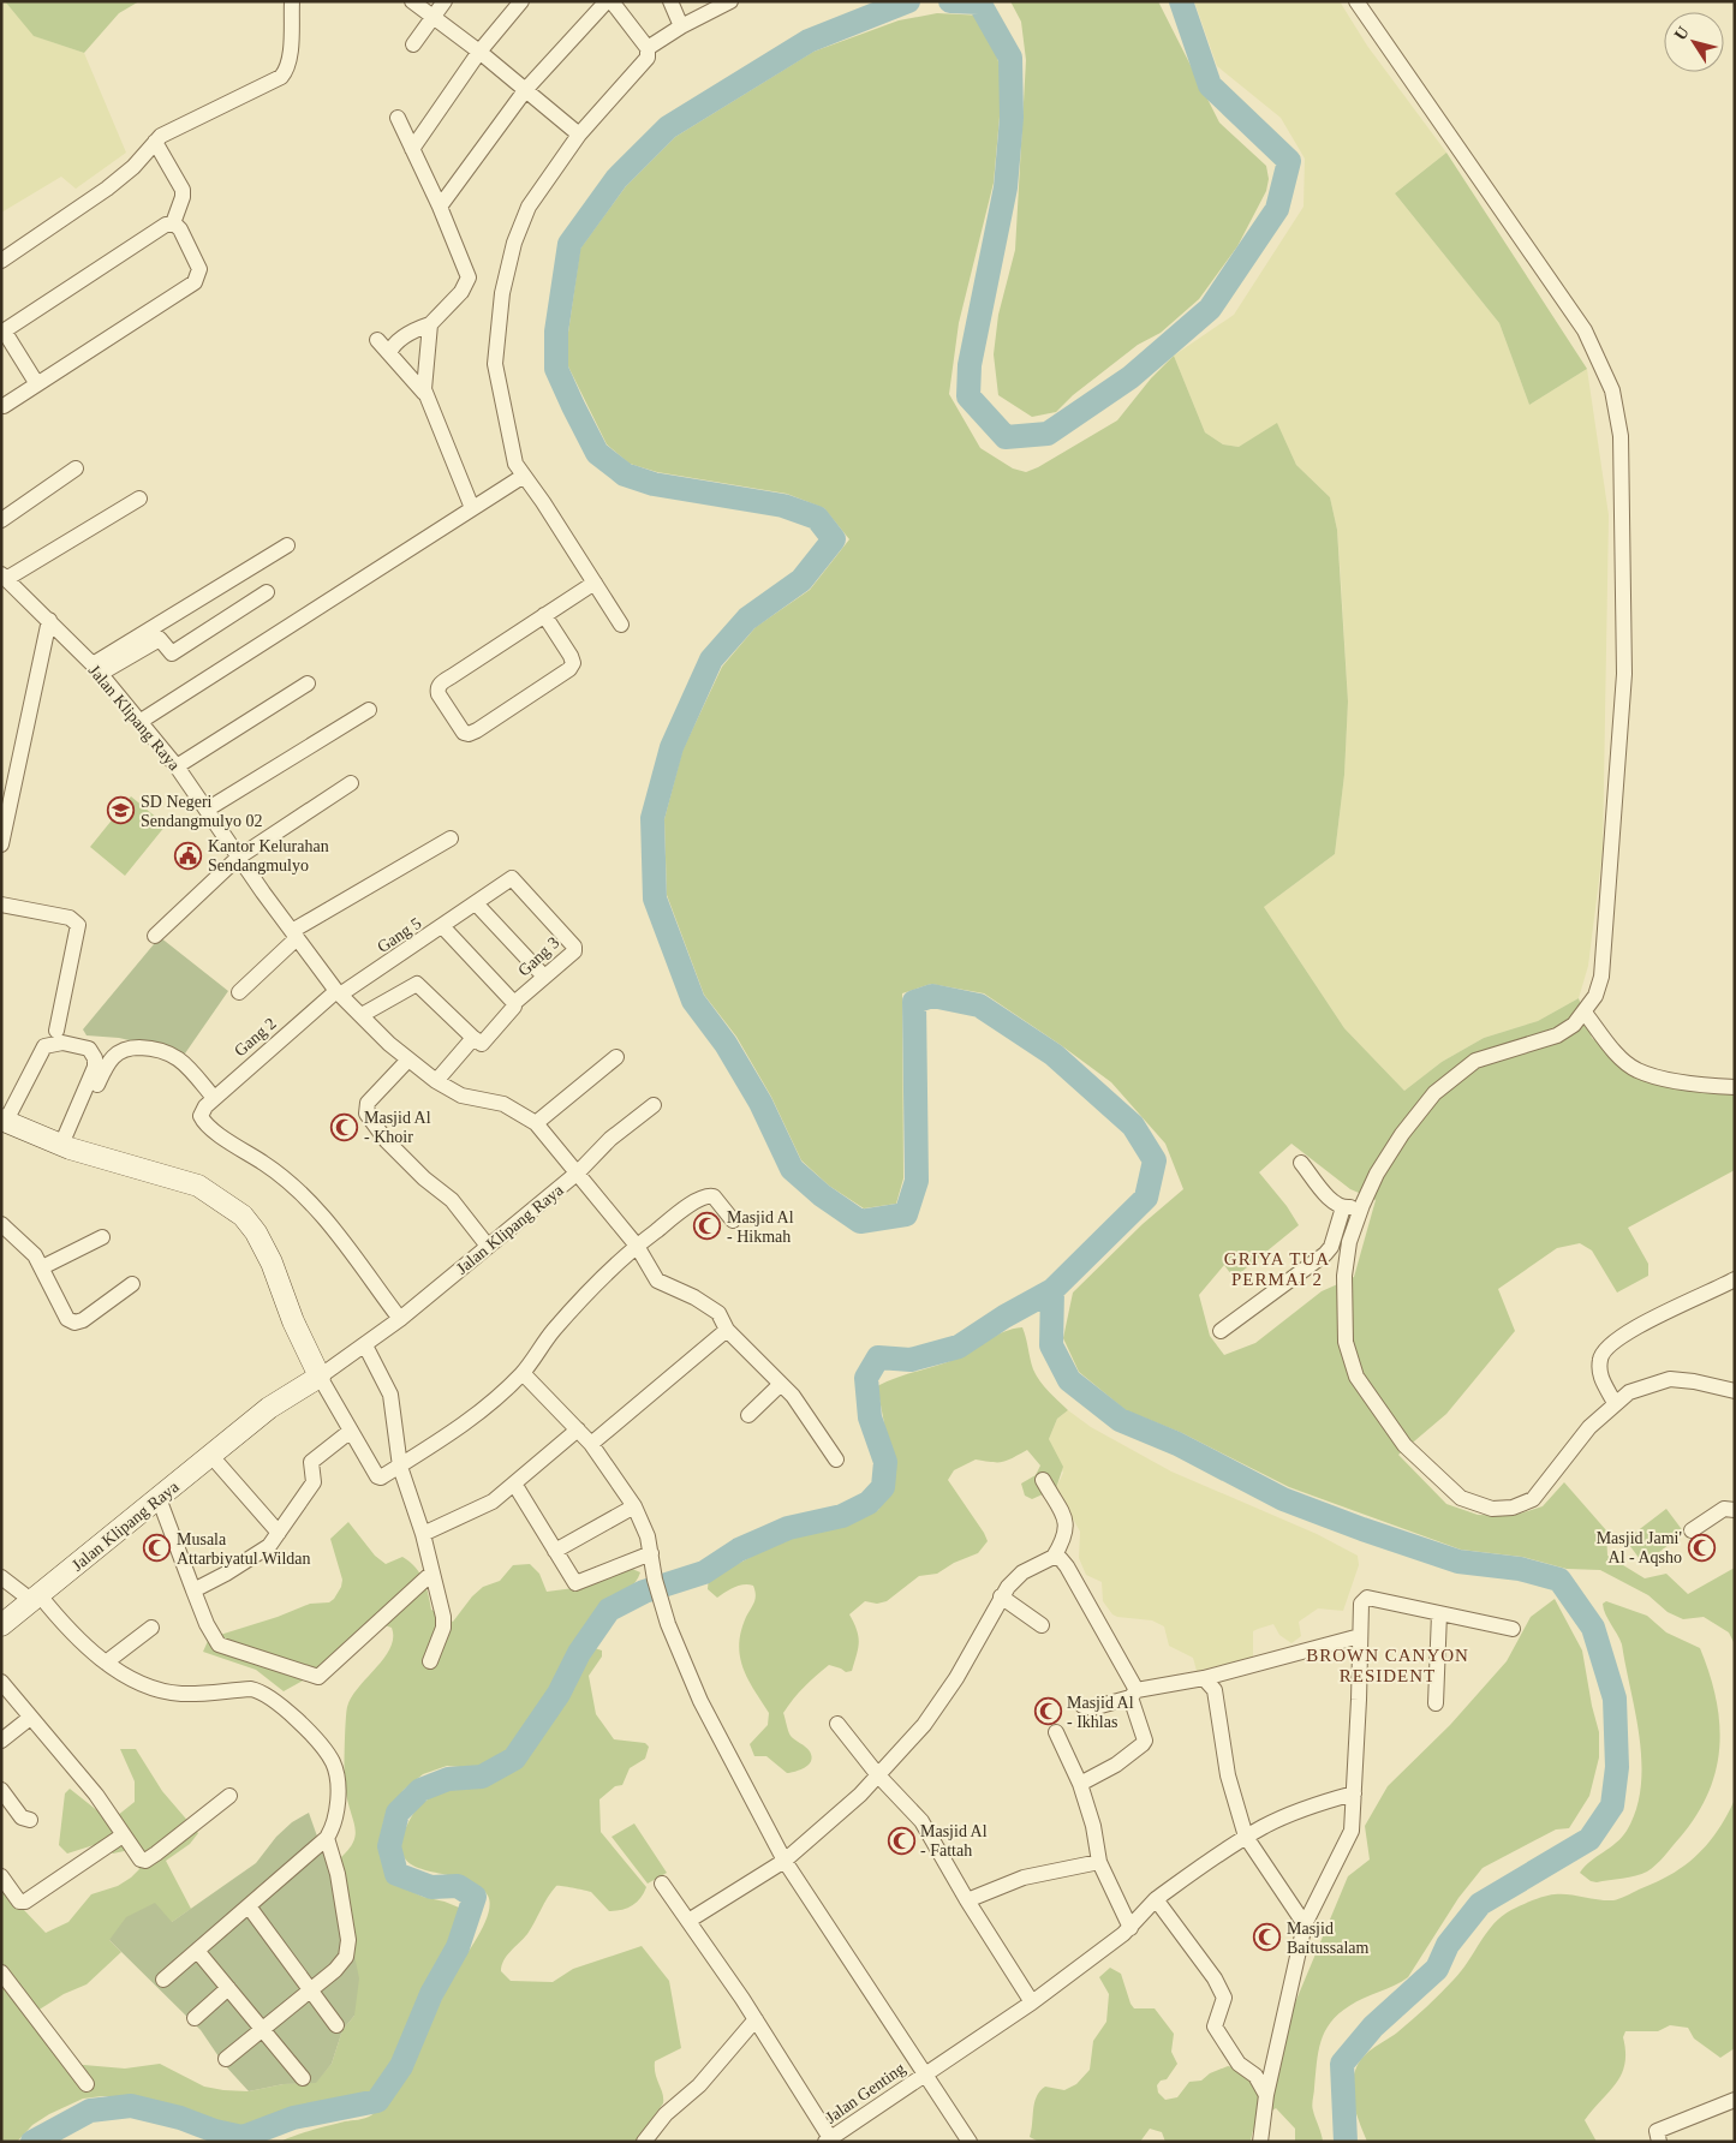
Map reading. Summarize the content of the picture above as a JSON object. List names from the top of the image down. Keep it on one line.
{"streets":{"main road":["Jalan Klipang Raya"],"street":["Gang 5","Gang 3","Gang 2","Jalan Genting"]},"crossings":[["Jalan Klipang Raya","Gang 5"],["Jalan Klipang Raya","Gang 3"],["Jalan Klipang Raya","Gang 2"],["Gang 5","Gang 3"],["Gang 5","Gang 2"]],"districts":["GRIYA TUA PERMAI 2","BROWN CANYON RESIDENT"],"places":{"school or university":["SD Negeri Sendangmulyo 02"],"public building":["Kantor Kelurahan Sendangmulyo"],"mosque":["Masjid Al - Khoir","Masjid Al - Hikmah","Masjid Jami' Al - Aqsho","Musala Attarbiyatul Wildan","Masjid Al - Ikhlas","Masjid Al - Fattah","Masjid Baitussalam"]},"north":"top left"}
